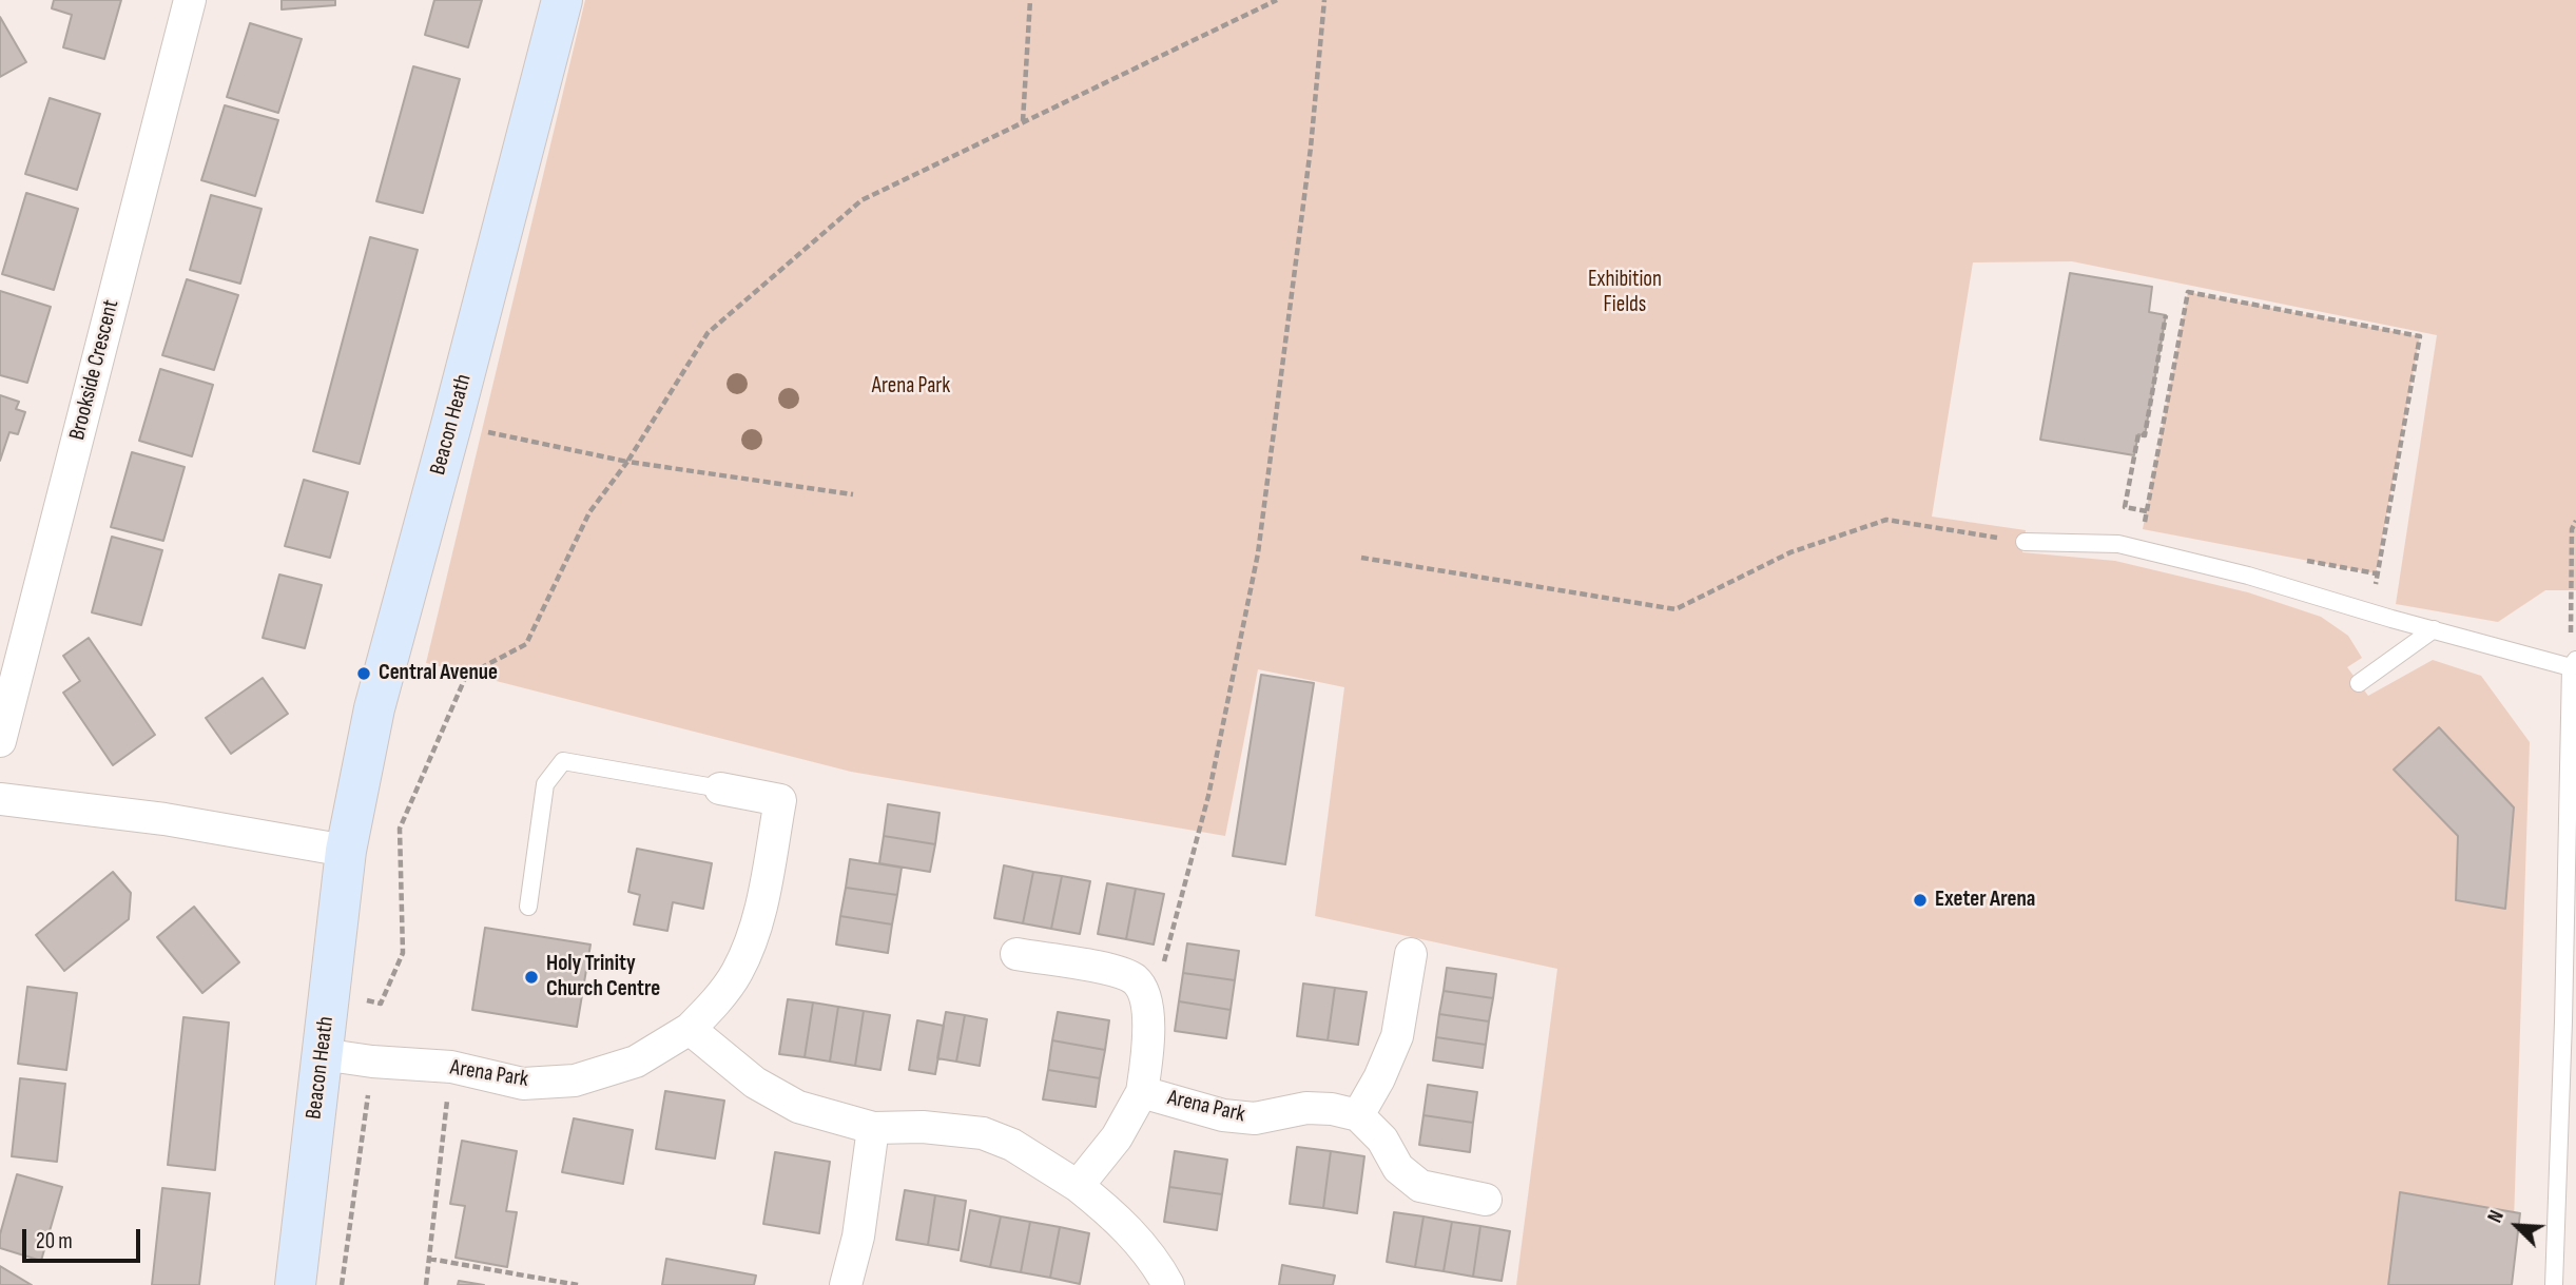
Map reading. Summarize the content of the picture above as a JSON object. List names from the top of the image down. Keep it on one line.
{"streets":{"street":["Brookside Crescent","Beacon Heath","Arena Park"]},"crossings":[["Beacon Heath","Arena Park"]],"parks":["Exhibition Fields","Arena Park"],"places":["Central Avenue","Exeter Arena","Holy Trinity Church Centre"],"scale_bar":"20 m","north":"top left"}
